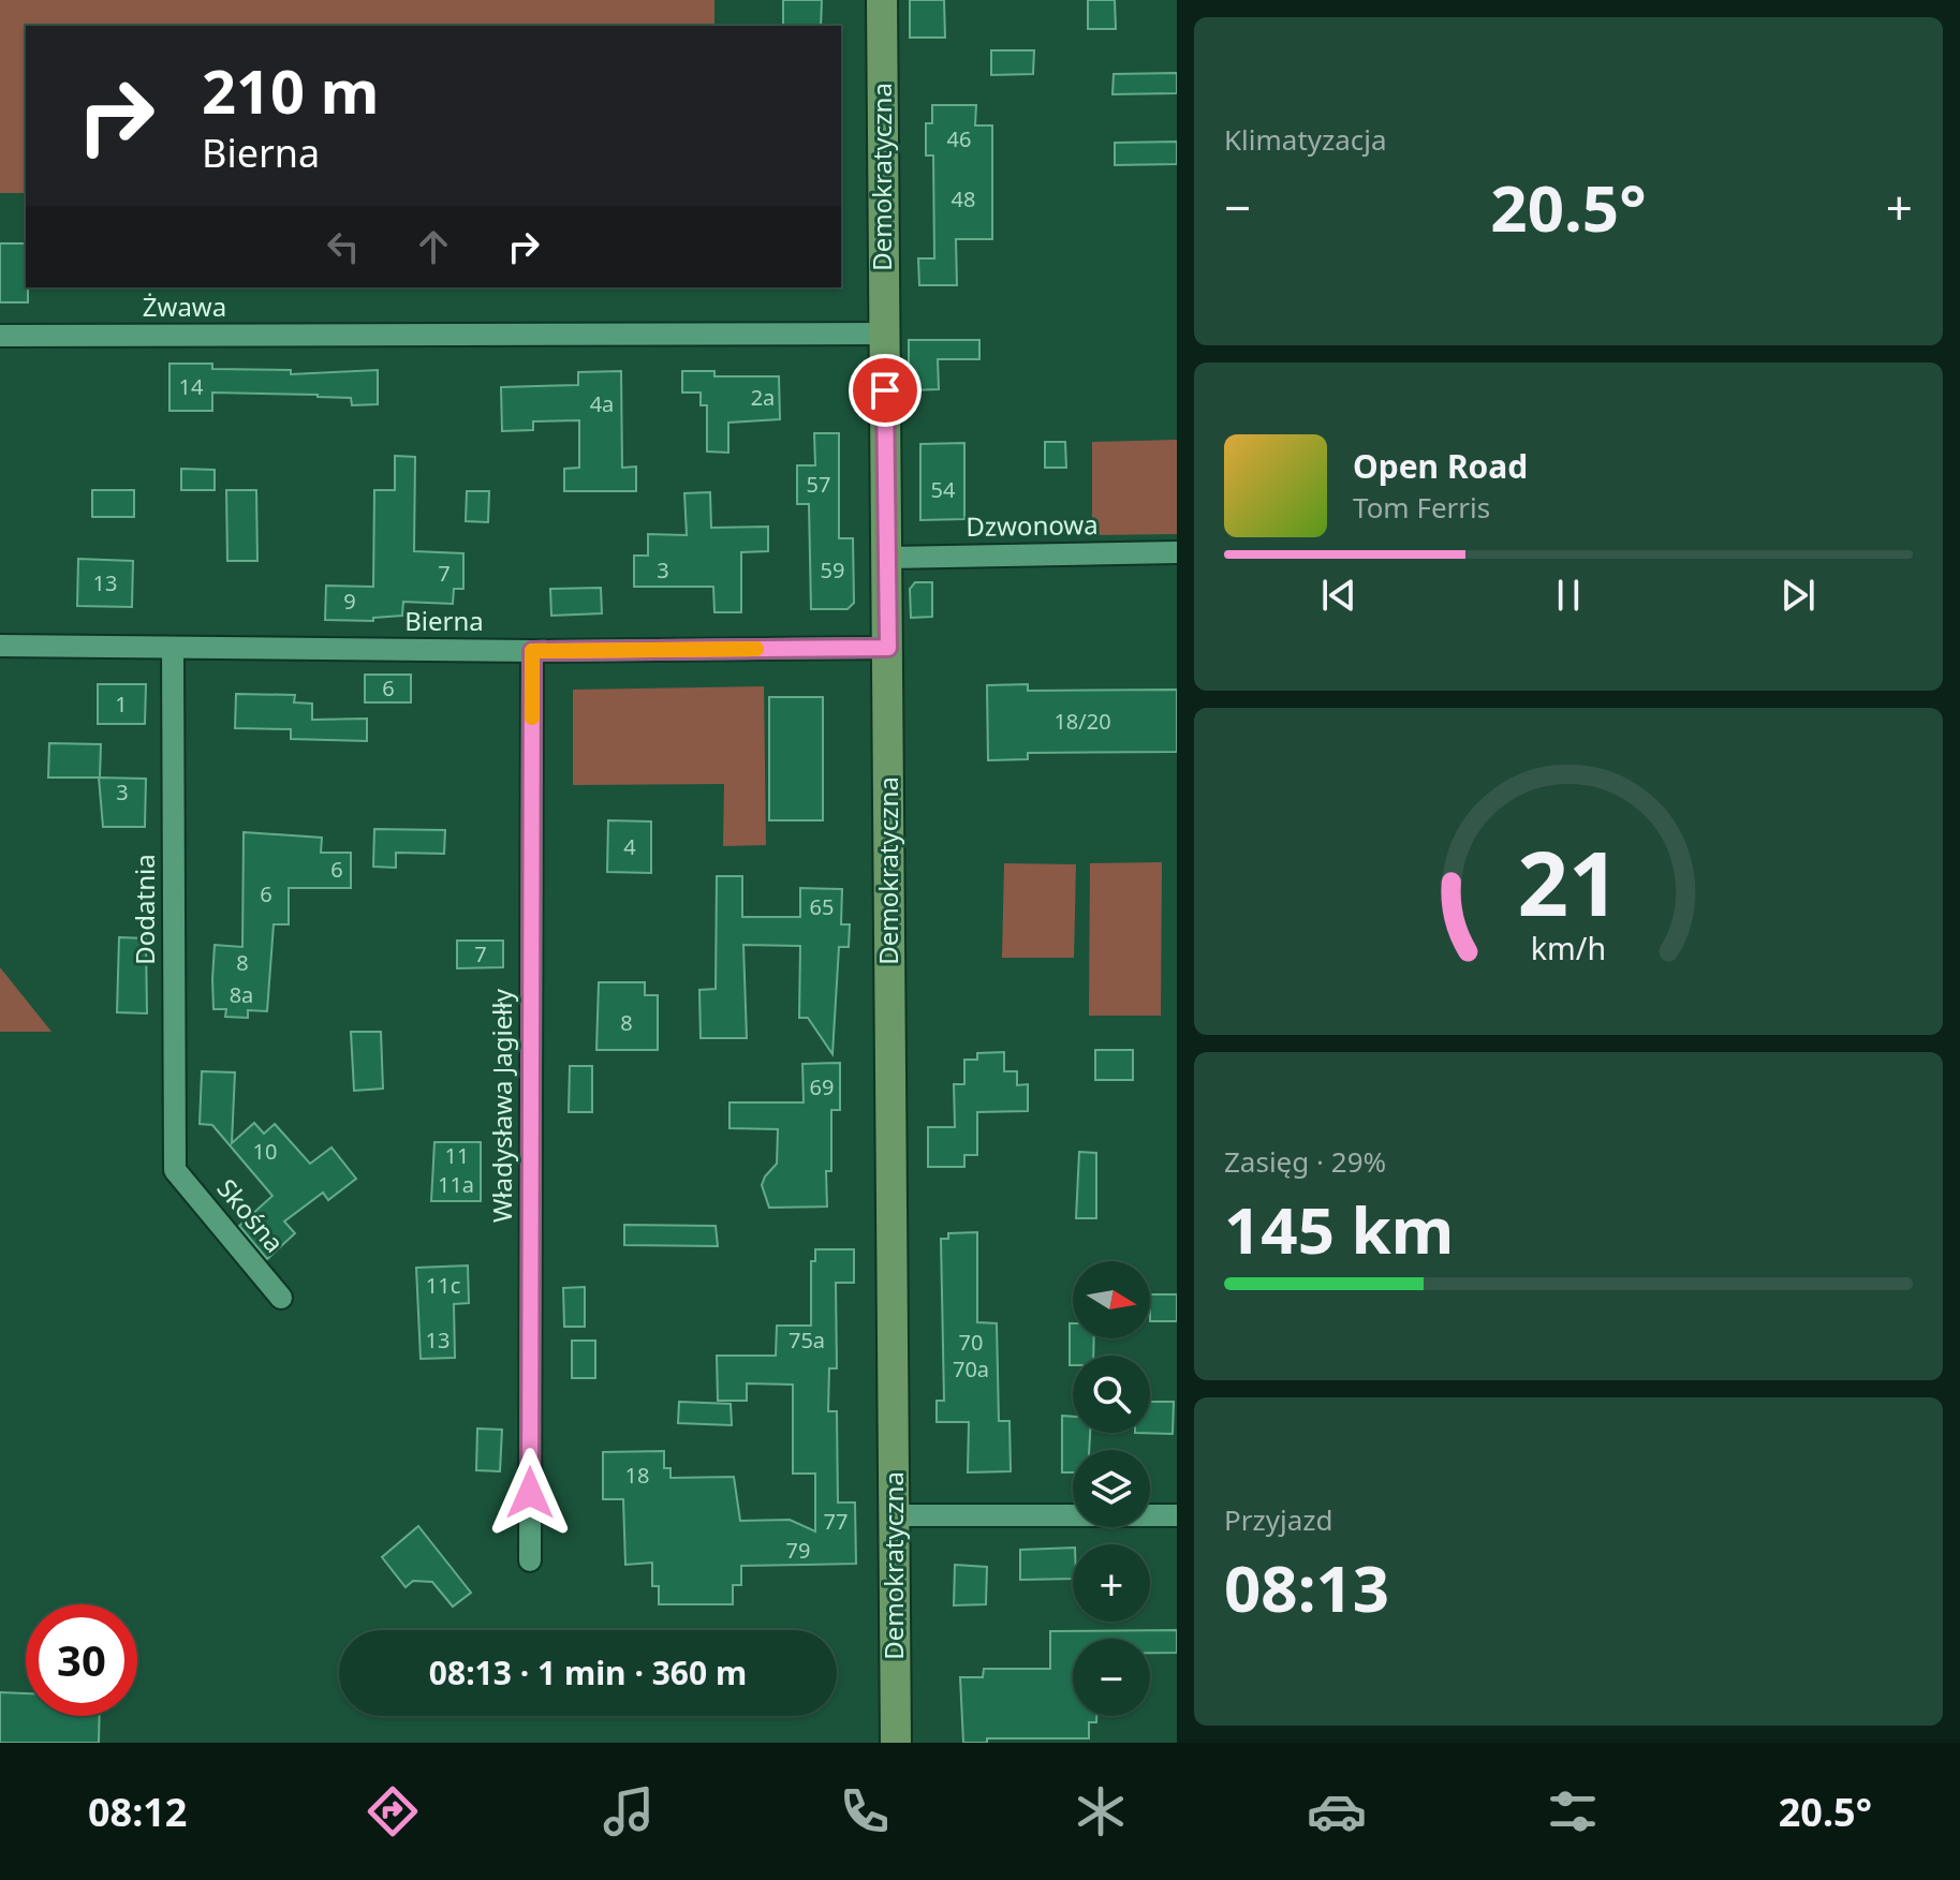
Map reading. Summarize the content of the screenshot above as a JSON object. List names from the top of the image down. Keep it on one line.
{"streets":{"street":["Demokratyczna","Żwawa","Dzwonowa","Bierna","Dodatnia","Władysława Jagiełły","Skośna"]},"crossings":[["Demokratyczna","Żwawa"],["Demokratyczna","Dzwonowa"],["Demokratyczna","Bierna"],["Bierna","Dodatnia"],["Bierna","Władysława Jagiełły"],["Dodatnia","Skośna"]],"house_numbers":["46","48","14","2a","4a","57","54","3","59","7","13","9","6","1","18/20","3","4","6","6","65","7","8","8a","8","69","10","11","11a","11c","13","75a","70","70a","18","77","79"],"north":"right","page":{"tile":["Klimatyzacja",["Zasięg · 29%","145 km"],["Przyjazd","08:13"]],"turn":["210 m","Bierna"],"heat":["−","20.5°","+"],"song":["Open Road","Tom Ferris"],"map_buttons":["+","−"],"limit":"30","trip":"08:13 · 1 min · 360 m","tabs":["08:12","20.5°"],"gauge":["21","km/h"]}}
